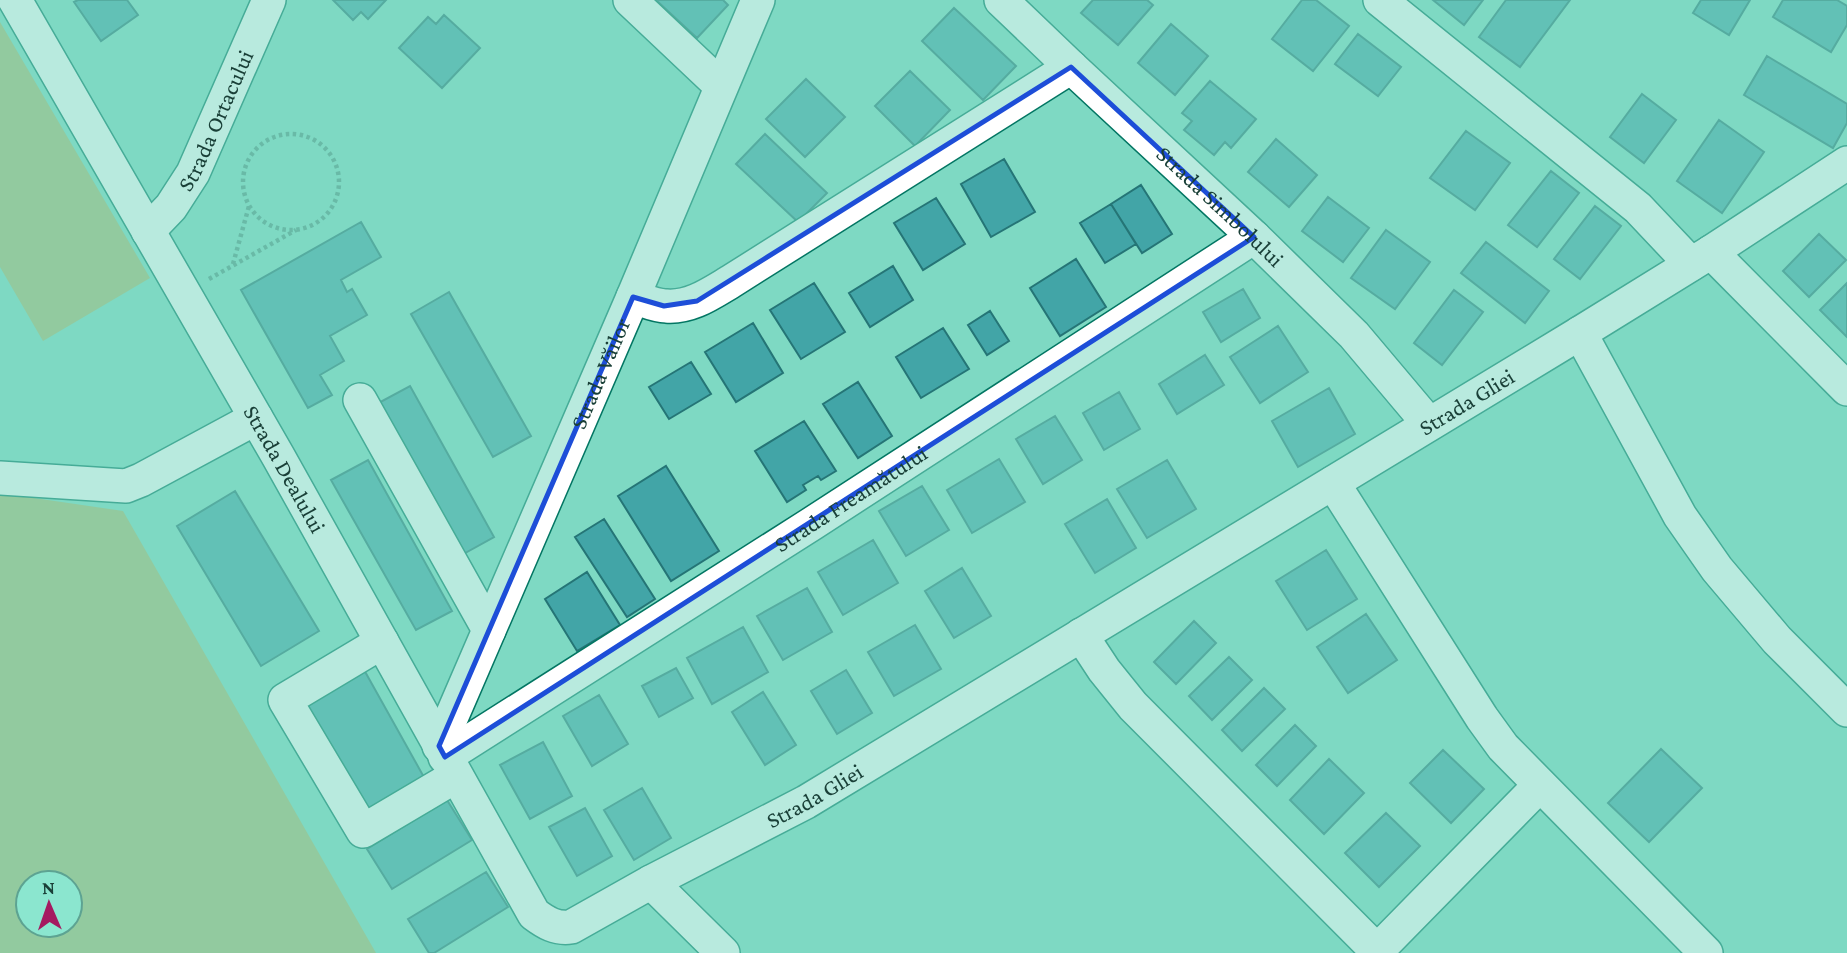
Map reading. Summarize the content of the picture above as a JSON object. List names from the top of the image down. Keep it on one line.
{"streets":{"street":["Strada Ortacului","Strada Simbolului","Strada Văilor","Strada Gliei","Strada Dealului","Strada Freamătului"]},"crossings":[["Strada Ortacului","Strada Dealului"],["Strada Simbolului","Strada Gliei"],["Strada Simbolului","Strada Freamătului"],["Strada Văilor","Strada Dealului"],["Strada Văilor","Strada Freamătului"],["Strada Gliei","Strada Dealului"],["Strada Dealului","Strada Freamătului"]],"north":"top"}
